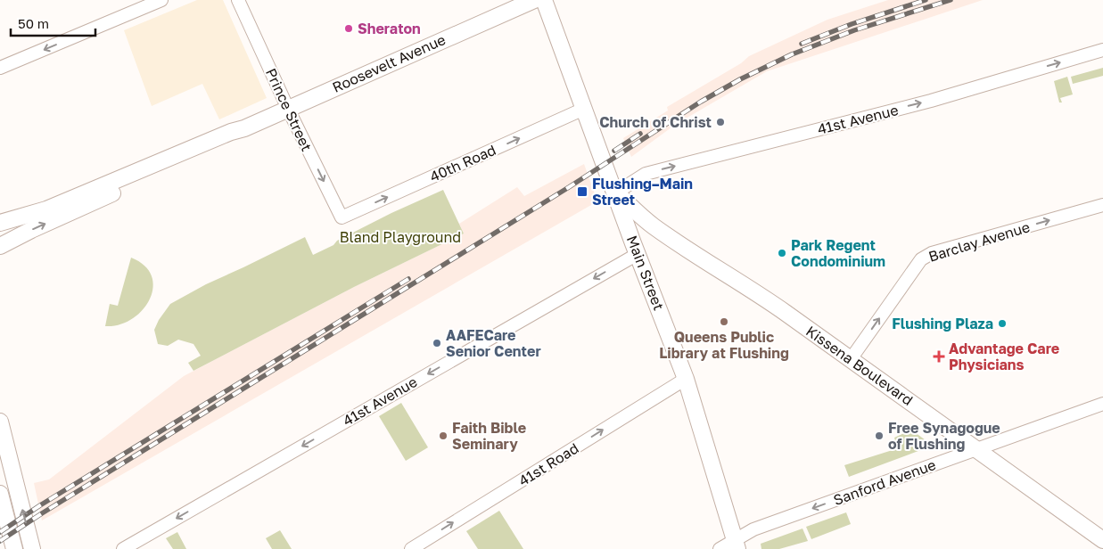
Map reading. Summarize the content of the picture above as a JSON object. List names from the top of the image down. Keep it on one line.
{"streets":{"main road":["Roosevelt Avenue","Main Street","Kissena Boulevard"],"street":["Prince Street","41st Avenue","40th Road","Barclay Avenue","41st Road","Sanford Avenue"]},"crossings":[["Roosevelt Avenue","Prince Street"],["Prince Street","40th Road"],["41st Avenue","Main Street"],["41st Avenue","Kissena Boulevard"],["40th Road","Main Street"],["Barclay Avenue","Kissena Boulevard"],["Main Street","Kissena Boulevard"],["Main Street","41st Road"],["Main Street","Sanford Avenue"],["Kissena Boulevard","Sanford Avenue"]],"one_way":["Prince Street","40th Road","Barclay Avenue","41st Road","Sanford Avenue"],"parks":["Bland Playground"],"places":{"other":["Sheraton","Church of Christ","Park Regent Condominium","Queens Public Library at Flushing","Flushing Plaza","AAFECare Senior Center","Faith Bible Seminary","Free Synagogue of Flushing"],"transit":["Flushing–Main Street"],"health":["Advantage Care Physicians"]},"scale_bar":"50 m"}
